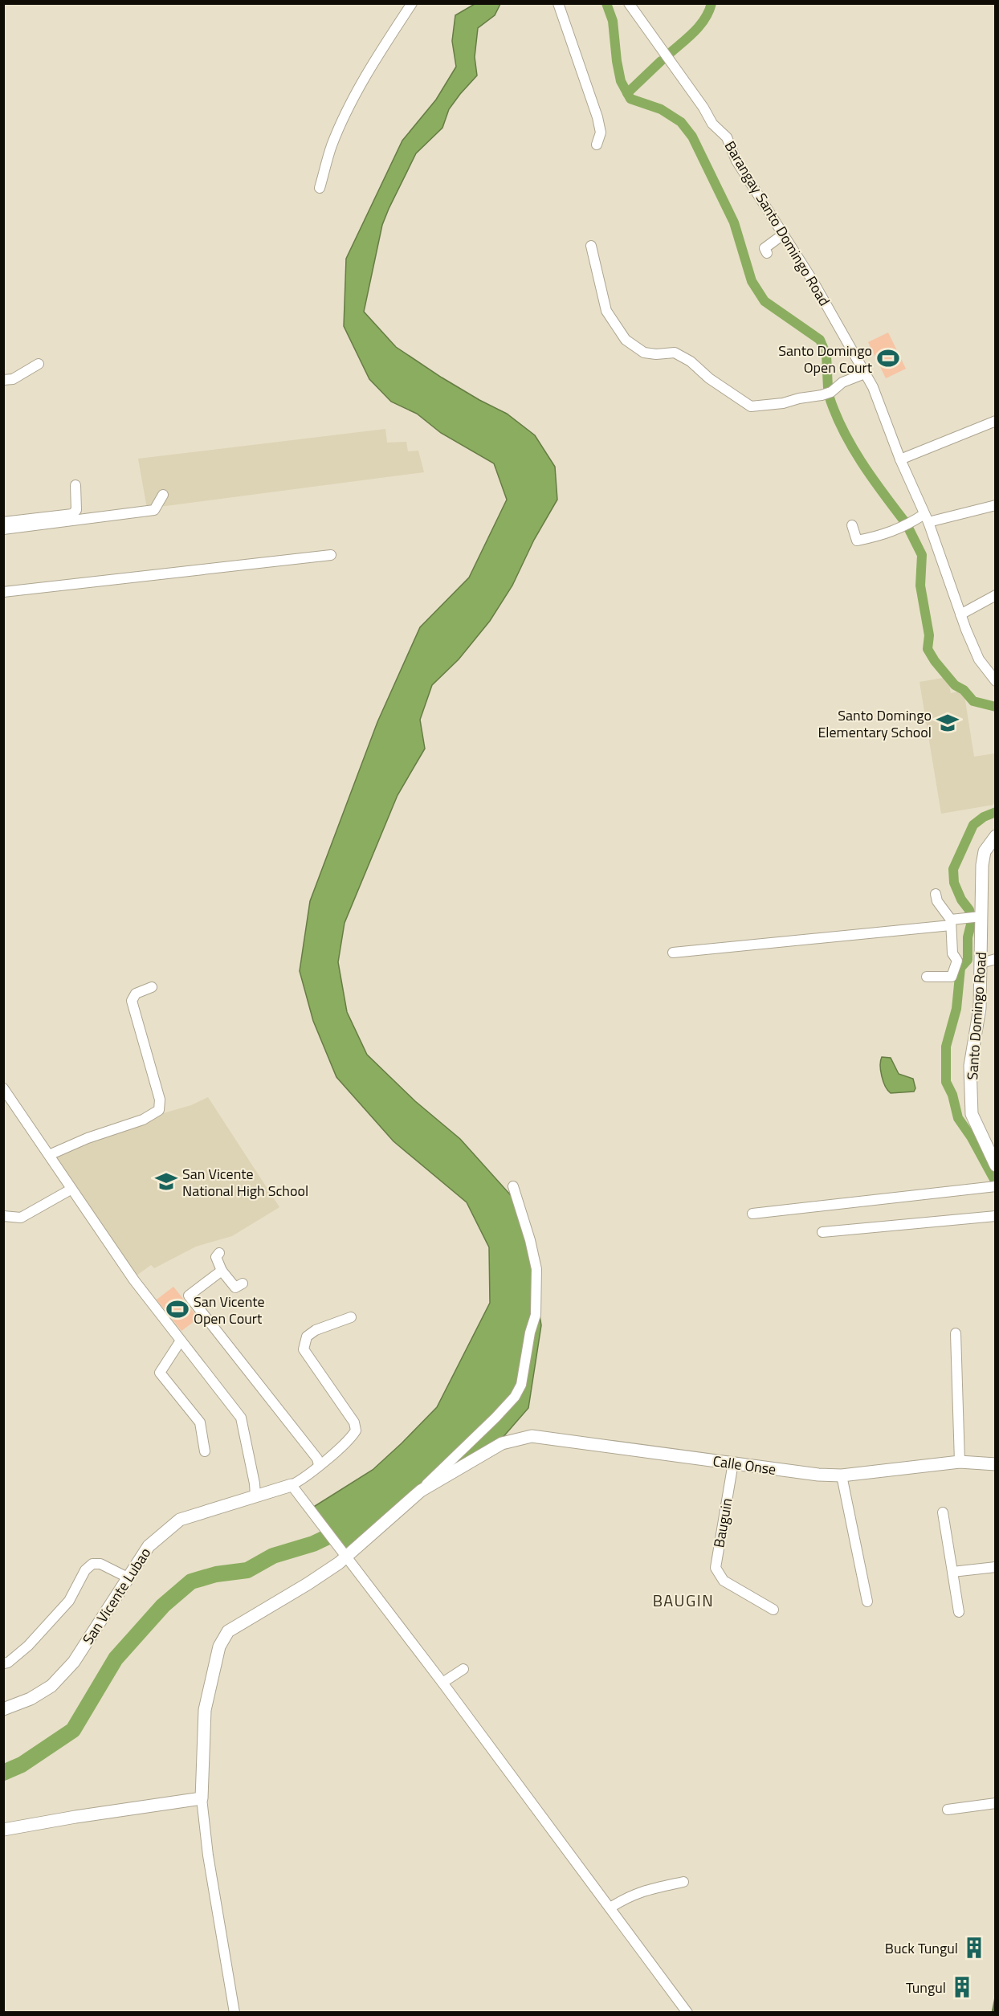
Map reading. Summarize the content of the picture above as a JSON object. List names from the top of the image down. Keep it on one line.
{"streets":{"street":["Barangay Santo Domingo Road","Santo Domingo Road","Calle Onse","Bauguin","San Vicente Lubao"]},"crossings":[["Calle Onse","Bauguin"]],"districts":["BAUGIN"],"places":{"sports":["Santo Domingo Open Court","San Vicente Open Court"],"school or university":["Santo Domingo Elementary School","San Vicente National High School"],"building":["Buck Tungul","Tungul"]}}
